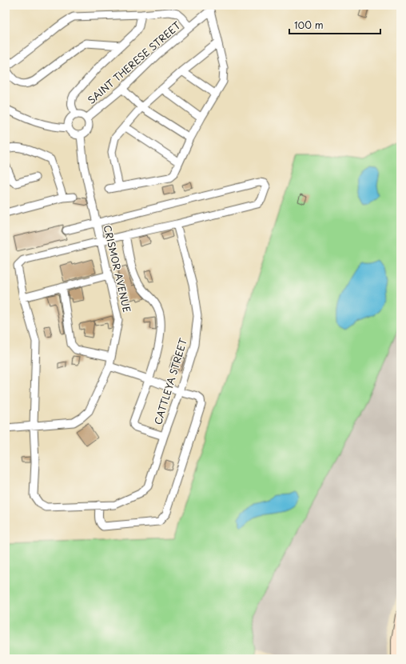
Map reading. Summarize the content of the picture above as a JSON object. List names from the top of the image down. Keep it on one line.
{"streets":{"street":["SAINT THERESE STREET","CRISMOR AVENUE","CATTLEYA STREET"]},"crossings":[["SAINT THERESE STREET","CRISMOR AVENUE"],["CRISMOR AVENUE","CATTLEYA STREET"]],"scale_bar":"100 m"}
